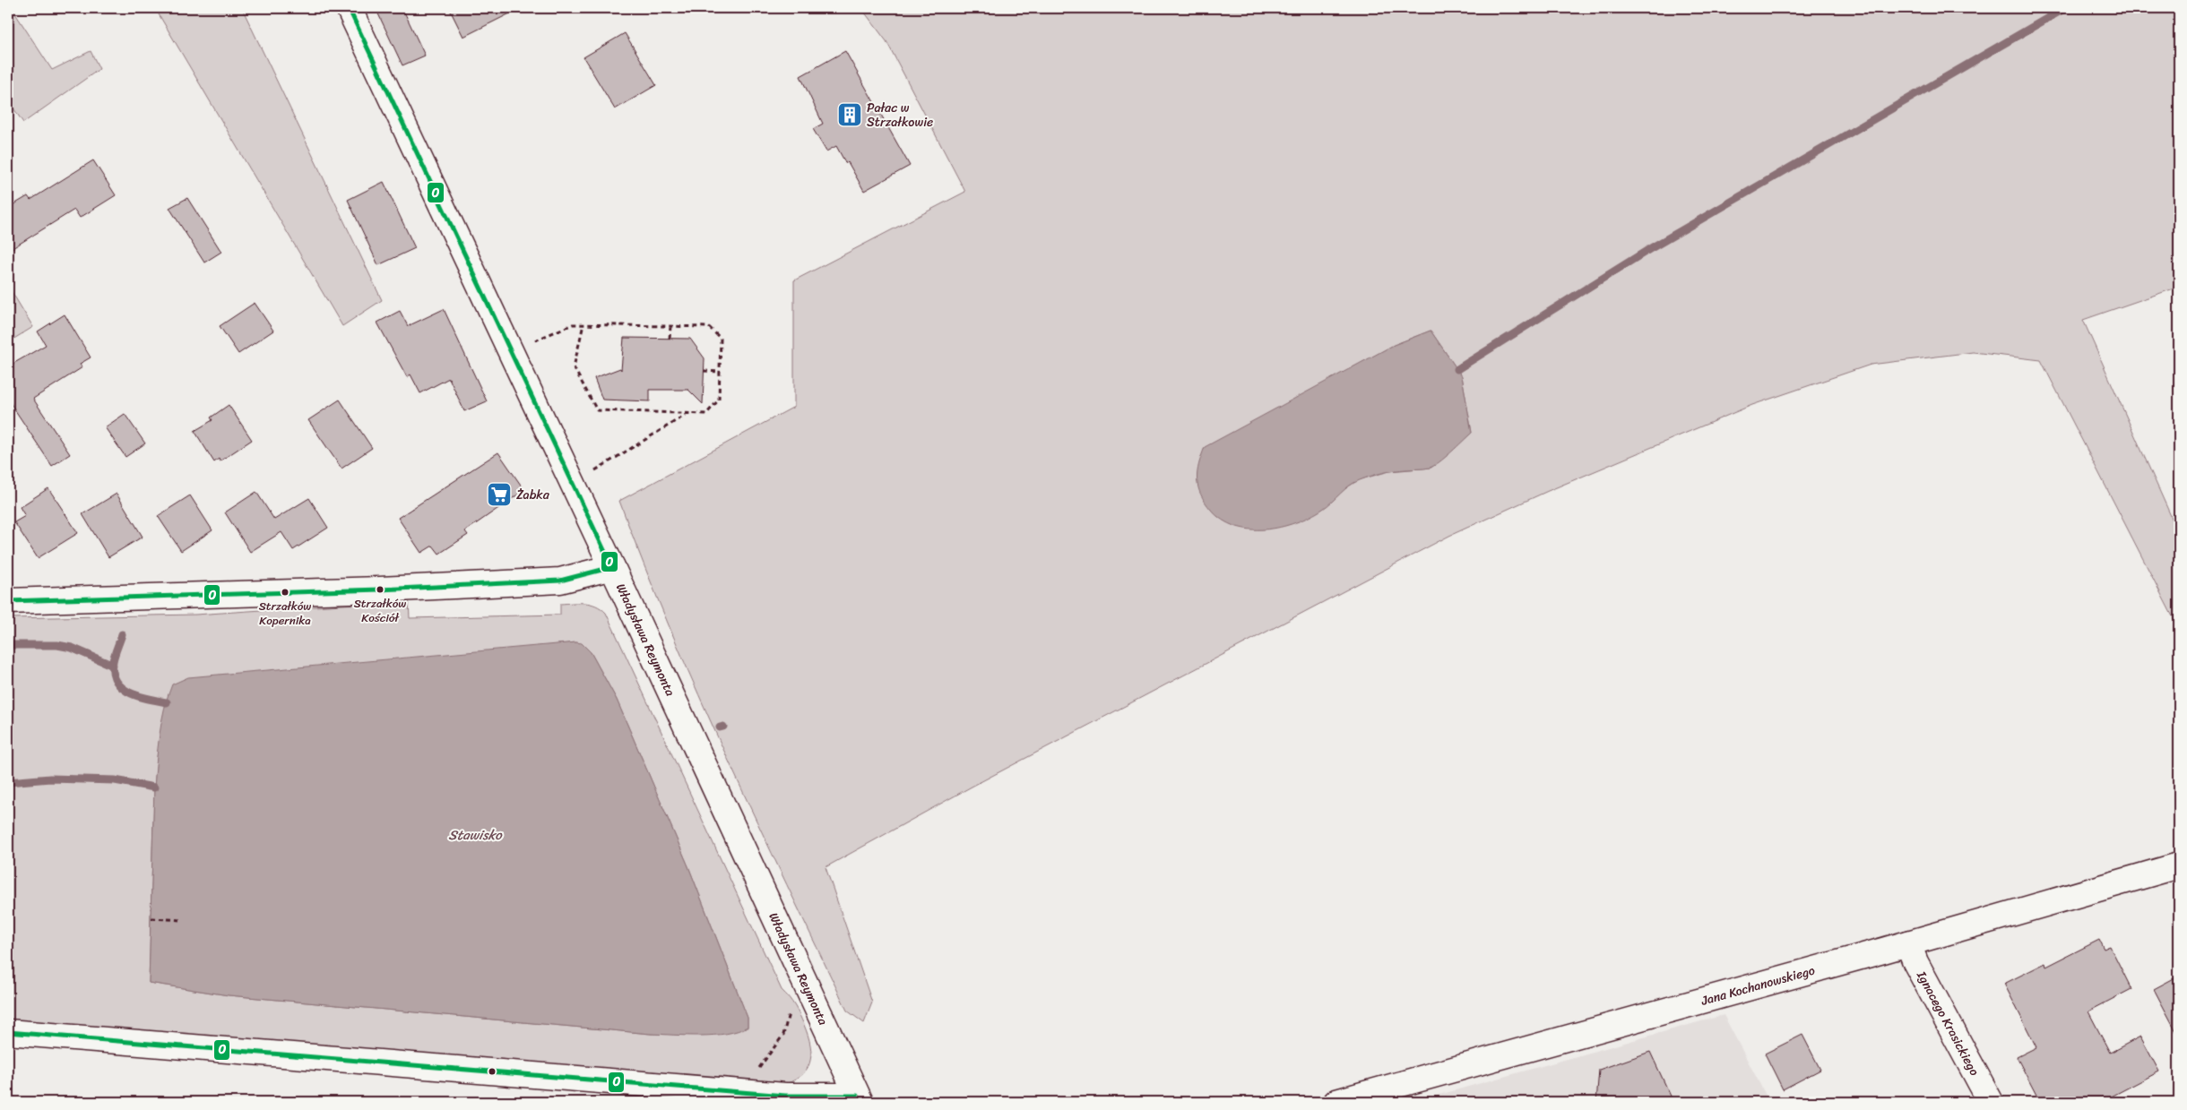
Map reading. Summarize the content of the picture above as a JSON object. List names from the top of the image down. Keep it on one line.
{"streets":{"street":["Władysława Reymonta","Jana Kochanowskiego","Ignacego Krasickiego"]},"crossings":[["Jana Kochanowskiego","Ignacego Krasickiego"]],"water":["Stawisko"],"places":{"building":["Pałac w Strzałkowie"],"supermarket":["Żabka"],"other":["Strzałków Kościół","Strzałków Kopernika"]},"lines":["transit line 0"]}
